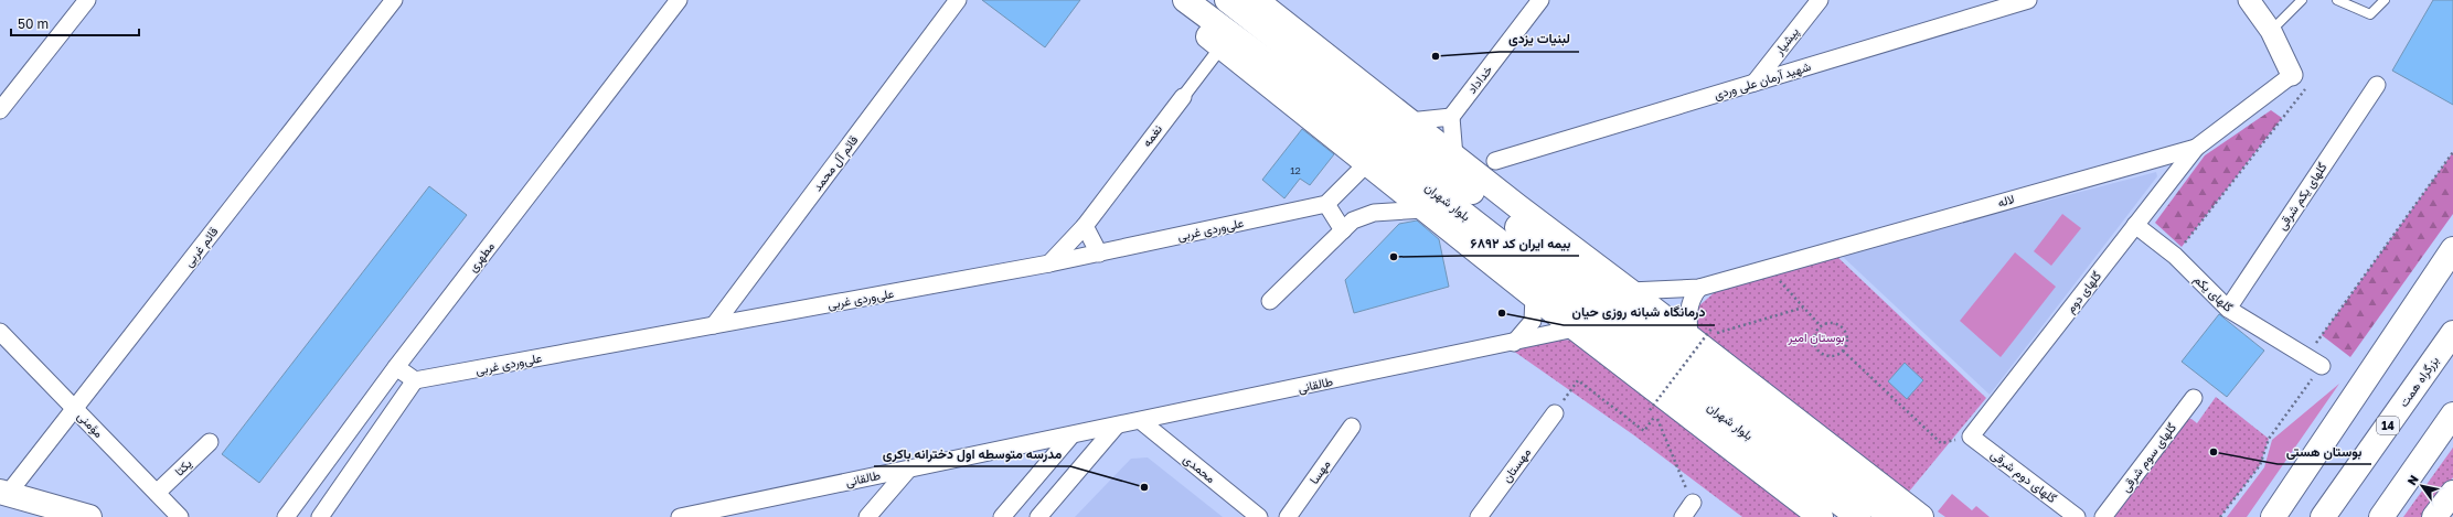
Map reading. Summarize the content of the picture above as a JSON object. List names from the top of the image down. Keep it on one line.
{"streets":{"main road":["بلوار شهران","بزرگراه همت","14"],"street":["پیشیار","خداداد","شهید آرمان علی وردی","نغمه","قائم آل محمد","گلهای یکم شرقی","لاله","علی‌وردی غربی","قائم غربی","مطهری","گلهای دوم","گلهای یکم","طالقانی","مؤمنی","گلهای سوم شرقی","مهستان","یکتا","محمدی","مهسا","گلهای دوم شرقی"]},"crossings":[["پیشیار","شهید آرمان علی وردی"],["نغمه","بلوار شهران"],["نغمه","علی‌وردی غربی"],["قائم آل محمد","علی‌وردی غربی"],["گلهای یکم شرقی","گلهای یکم"],["لاله","گلهای دوم"],["بلوار شهران","طالقانی"],["قائم غربی","مؤمنی"],["گلهای دوم","گلهای یکم"],["گلهای دوم","گلهای دوم شرقی"],["طالقانی","محمدی"],["مؤمنی","یکتا"]],"parks":["بوستان امیر"],"places":["لبنیات یزدی","بیمه ایران کد ۶۸۹۲","درمانگاه شبانه روزی حیان","بوستان هستی","مدرسه متوسطه اول دخترانه باکری"],"house_numbers":["12"],"scale_bar":"50 m","north":"top left"}
